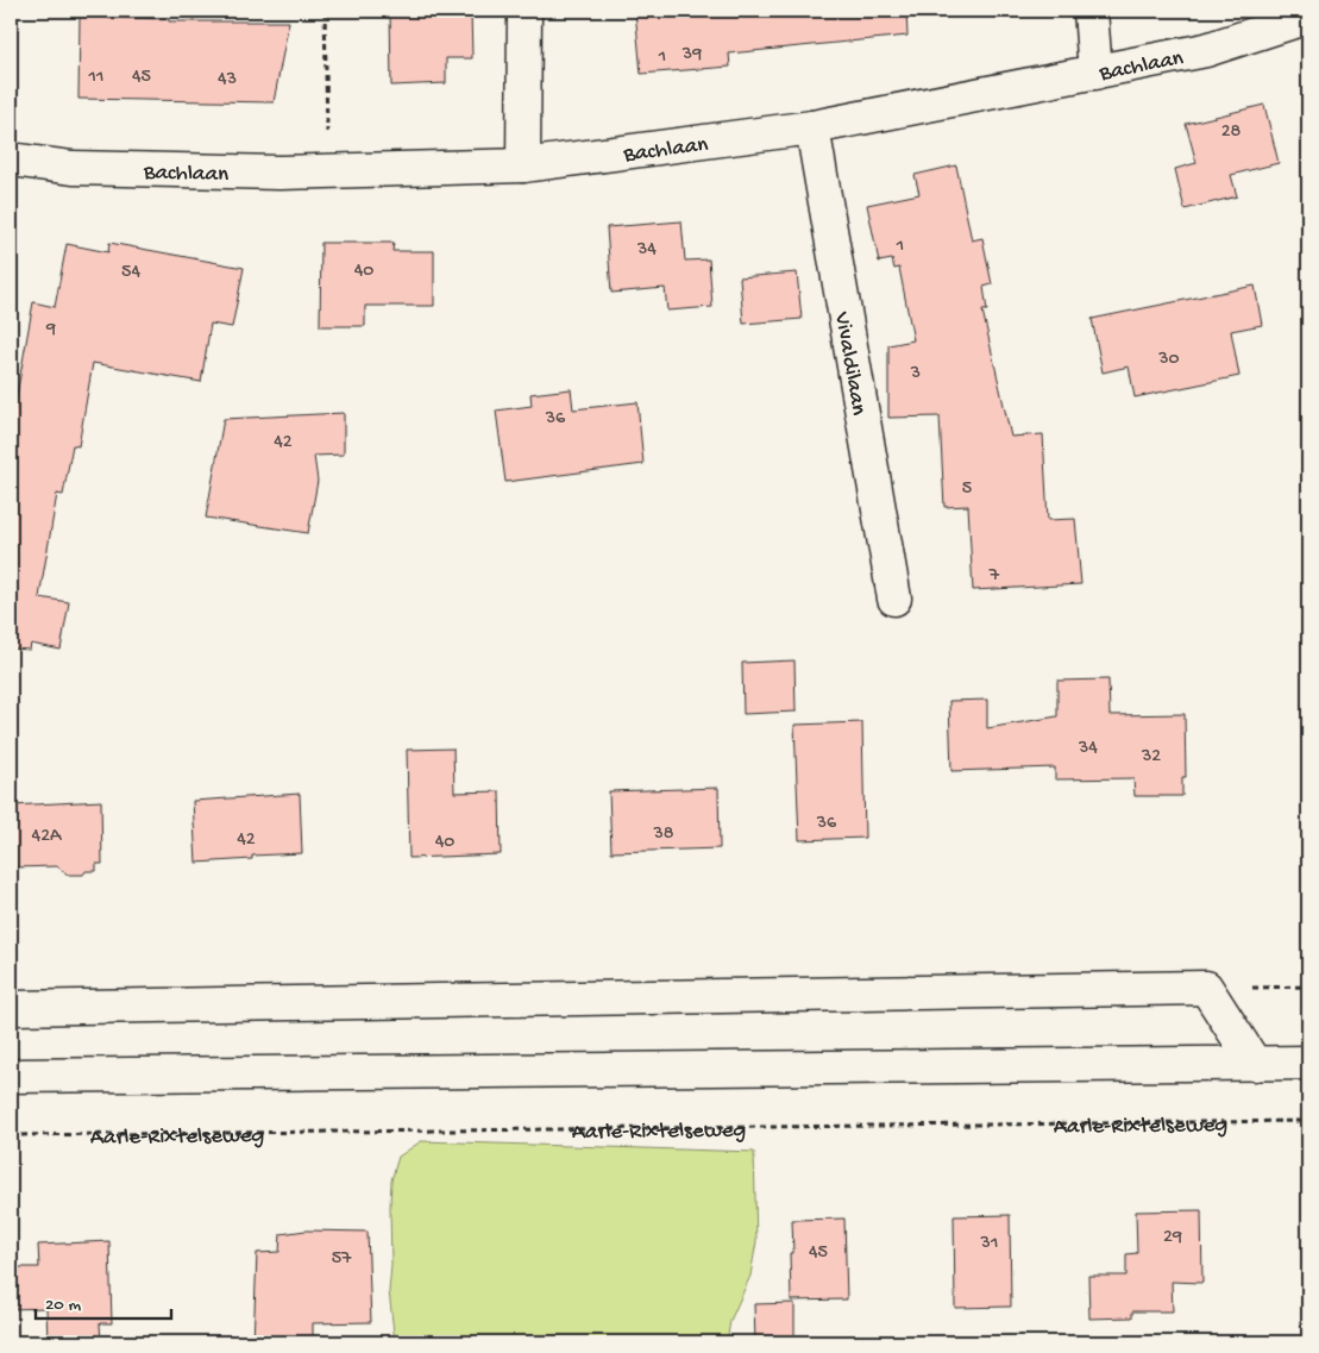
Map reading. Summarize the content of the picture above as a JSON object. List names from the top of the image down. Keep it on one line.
{"streets":{"street":["Bachlaan","Vivaldilaan"],"path":["Aarle-Rixtelseweg"]},"crossings":[["Bachlaan","Vivaldilaan"]],"house_numbers":["39","1","11","45","43","28","1","34","40","54","9","30","3","36","42","5","7","34","32","36","38","42A","42","40","29","31","45","57"],"scale_bar":"20 m"}
